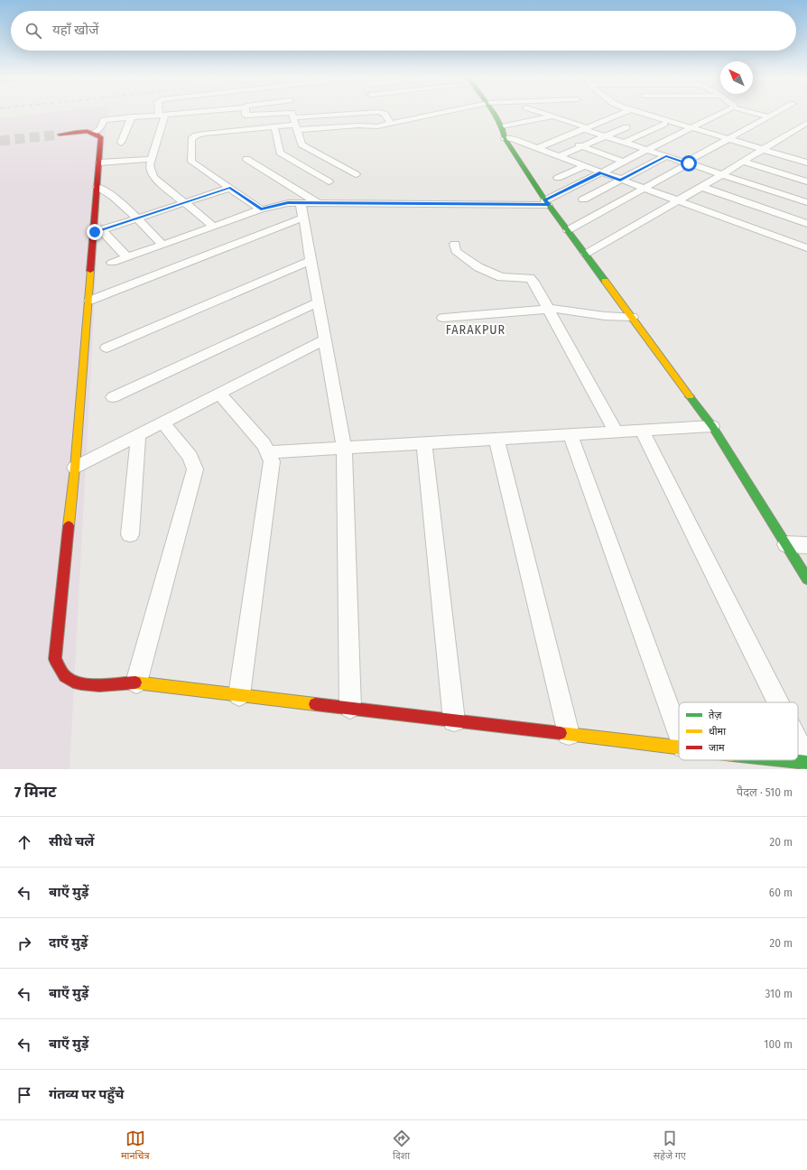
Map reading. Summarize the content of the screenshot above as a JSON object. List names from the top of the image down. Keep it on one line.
{"districts":["FARAKPUR"],"legend":["तेज़","धीमा","जाम"],"north":"top left","page":{"search":"यहाँ खोजें","heading":["7 मिनट","पैदल · 510 m"],"list":[["सीधे चलें","20 m"],["बाएँ मुड़ें","60 m"],["दाएँ मुड़ें","20 m"],["बाएँ मुड़ें","310 m"],["बाएँ मुड़ें","100 m"],"गंतव्य पर पहुँचे"],"nav":["मानचित्र","दिशा","सहेजे गए"]}}
